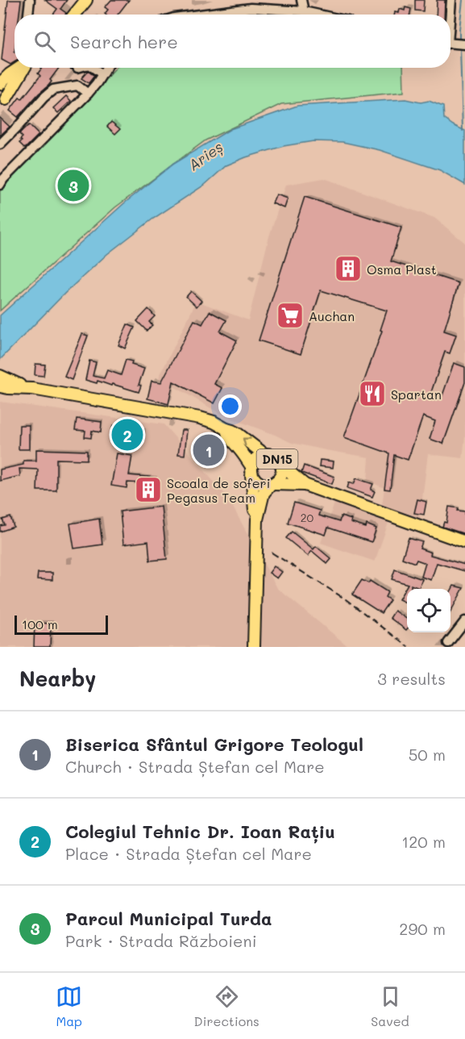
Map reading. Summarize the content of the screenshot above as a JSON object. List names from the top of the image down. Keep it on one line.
{"streets":{"main road":["DN15"]},"water":["Arieș"],"places":{"building":["Osma Plast","Scoala de soferi Pegasus Team"],"supermarket":["Auchan"],"restaurant":["Spartan"]},"house_numbers":["20"],"scale_bar":"100 m","page":{"search":"Search here","pins":["3","2","1"],"scale":"100 m","heading":["Nearby","3 results"],"list":[{"mark":"1","name":"Biserica Sfântul Grigore Teologul","note":"Church · Strada Ștefan cel Mare","value":"50 m"},{"mark":"2","name":"Colegiul Tehnic Dr. Ioan Rațiu","note":"Place · Strada Ștefan cel Mare","value":"120 m"},{"mark":"3","name":"Parcul Municipal Turda","note":"Park · Strada Războieni","value":"290 m"}],"nav":["Map","Directions","Saved"]}}
